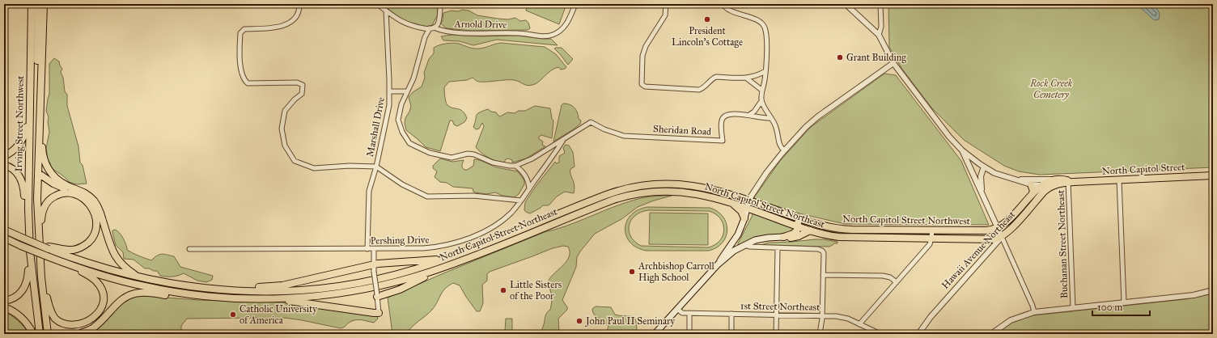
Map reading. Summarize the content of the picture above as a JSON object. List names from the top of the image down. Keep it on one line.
{"streets":{"main road":["Irving Street Northwest","North Capitol Street","North Capitol Street Northeast","North Capitol Street Northwest","Hawaii Avenue Northeast"],"street":["Arnold Drive","Marshall Drive","Sheridan Road","Pershing Drive","Buchanan Street Northeast","1st Street Northeast"]},"crossings":[["Irving Street Northwest","North Capitol Street Northwest"],["Marshall Drive","Pershing Drive"],["Sheridan Road","Pershing Drive"],["North Capitol Street","Buchanan Street Northeast"],["North Capitol Street Northeast","Hawaii Avenue Northeast"],["North Capitol Street Northwest","Hawaii Avenue Northeast"]],"parks":["Rock Creek Cemetery"],"places":["President Lincoln's Cottage","Grant Building","Archbishop Carroll High School","Little Sisters of the Poor","Catholic University of America","John Paul II Seminary"],"scale_bar":"100 m"}
